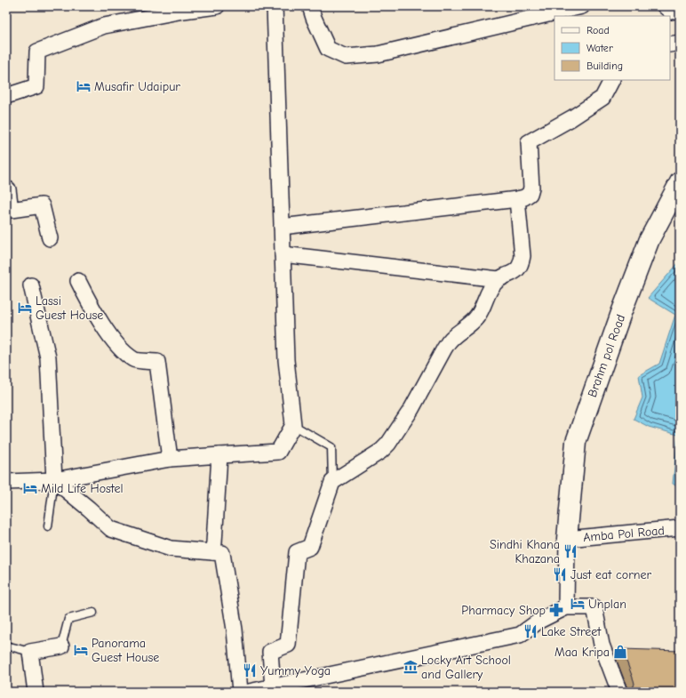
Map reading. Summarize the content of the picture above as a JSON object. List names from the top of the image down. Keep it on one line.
{"streets":{"street":["Brahm pol Road","Amba Pol Road"]},"crossings":[["Brahm pol Road","Amba Pol Road"]],"places":{"hotel":["Musafir Udaipur","Lassi Guest House","Mild Life Hostel","Unplan","Panorama Guest House"],"restaurant":["Sindhi Khana Khazana","Just eat corner","Lake Street","Yummy Yoga"],"pharmacy":["Pharmacy Shop"],"shop":["Maa Kripa"],"museum":["Locky Art School and Gallery"]},"legend":["Road","Water","Building"]}
